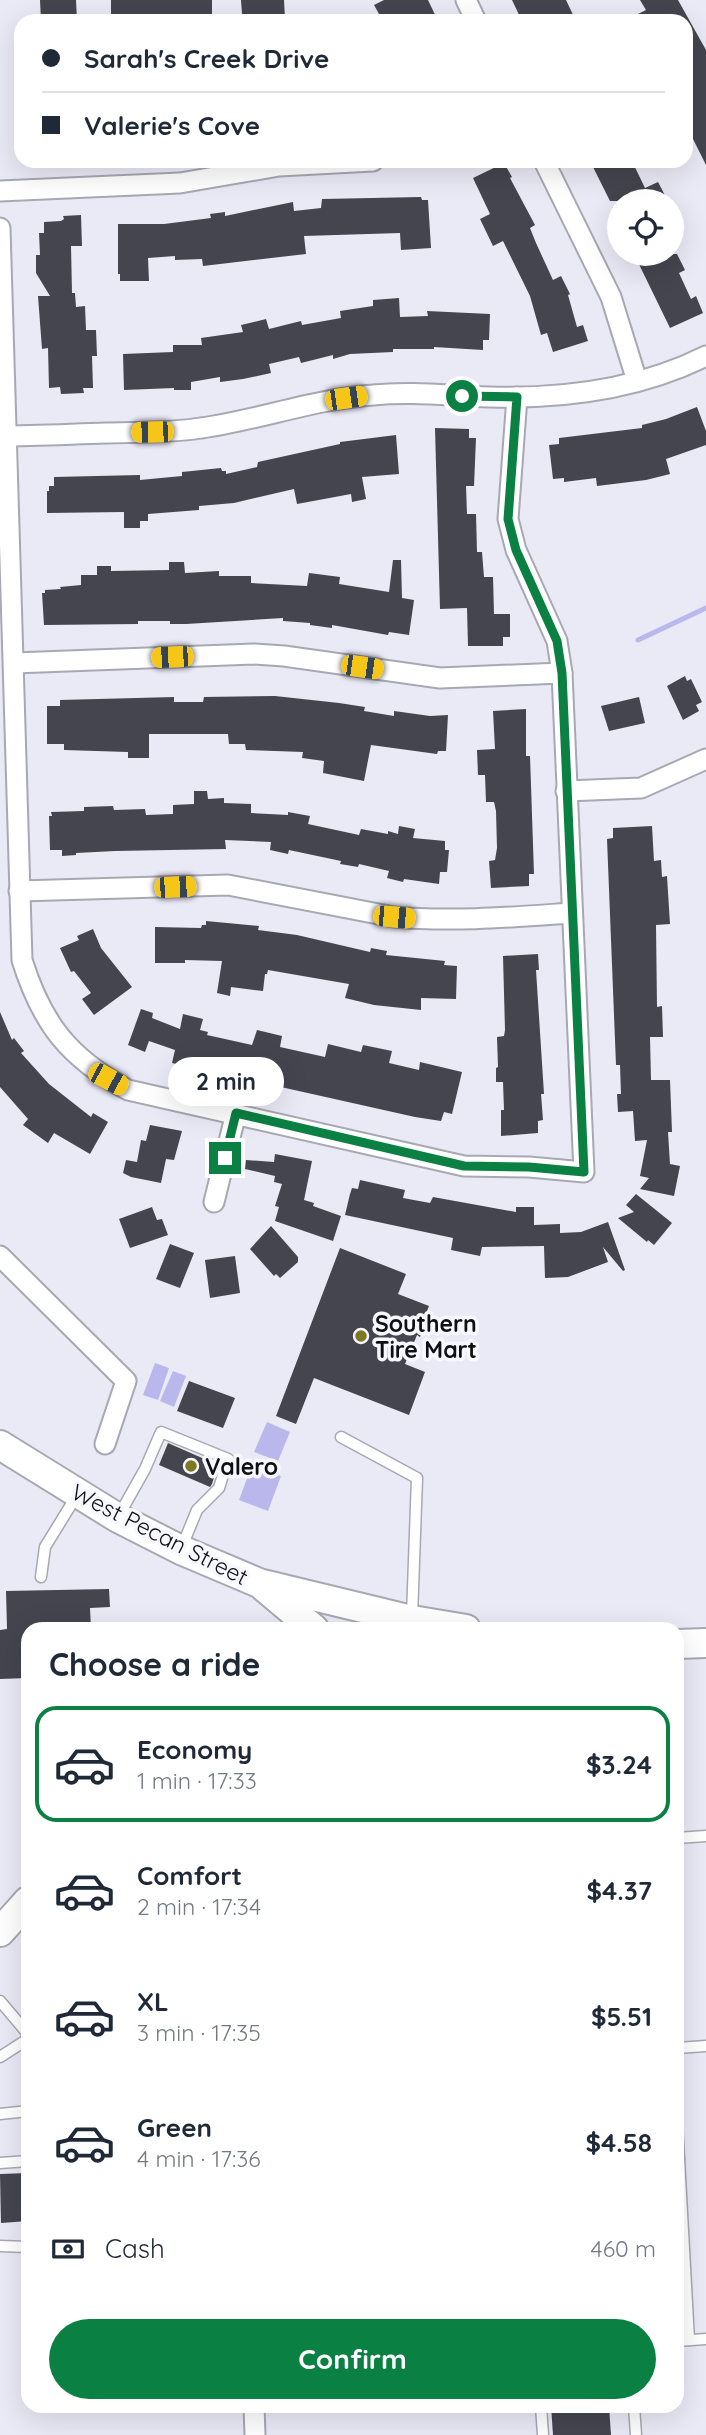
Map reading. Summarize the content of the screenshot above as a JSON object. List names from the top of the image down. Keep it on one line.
{"streets":{"main road":["West Pecan Street"]},"places":["Southern Tire Mart","Valero"],"page":{"banner":["Sarah's Creek Drive","Valerie's Cove"],"bubble":"2 min","heading":"Choose a ride","list":[{"name":"Economy","note":"1 min · 17:33","value":"$3.24"},{"name":"Comfort","note":"2 min · 17:34","value":"$4.37"},{"name":"XL","note":"3 min · 17:35","value":"$5.51"},{"name":"Green","note":"4 min · 17:36","value":"$4.58"}],"pay":["Cash","460 m"],"buttons":"Confirm"}}
